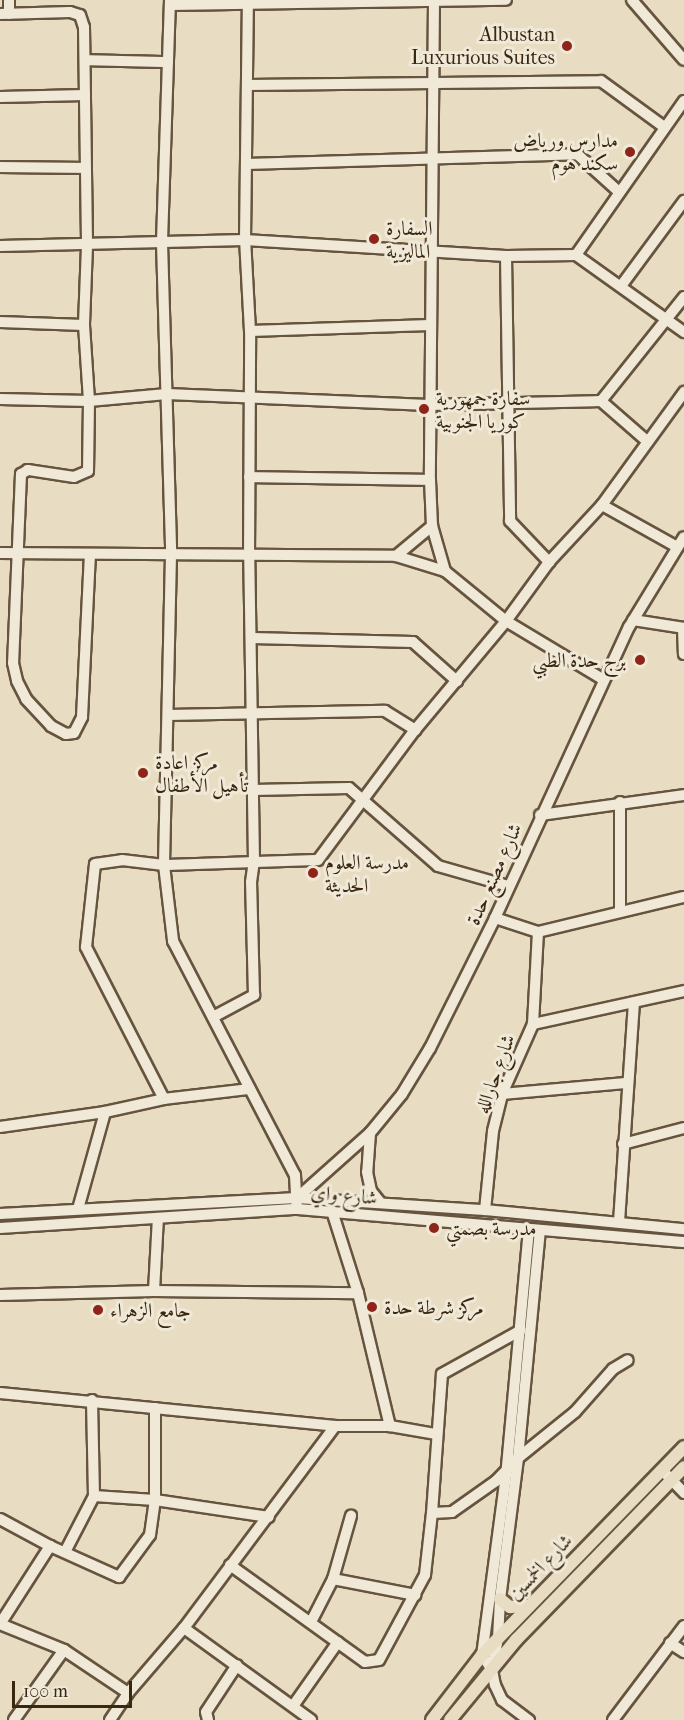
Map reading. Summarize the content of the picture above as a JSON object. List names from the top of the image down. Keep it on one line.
{"streets":{"main road":["شارع الخمسين"],"street":["شارع مصنع حدة","شارع جارالله","شارع واي"]},"crossings":[["شارع مصنع حدة","شارع واي"],["شارع جارالله","شارع واي"]],"places":["Albustan Luxurious Suites","مدارس ورياض سكند هوم","السفارة الماليزية","سفارة جمهورية كوريا الجنوبية","برج حدة الطبي","مركز اعادة تأهيل الأطفال","مدرسة العلوم الحديثة","مدرسة بصمتي","مركز شرطة حدة","جامع الزهراء"],"scale_bar":"100 m"}
